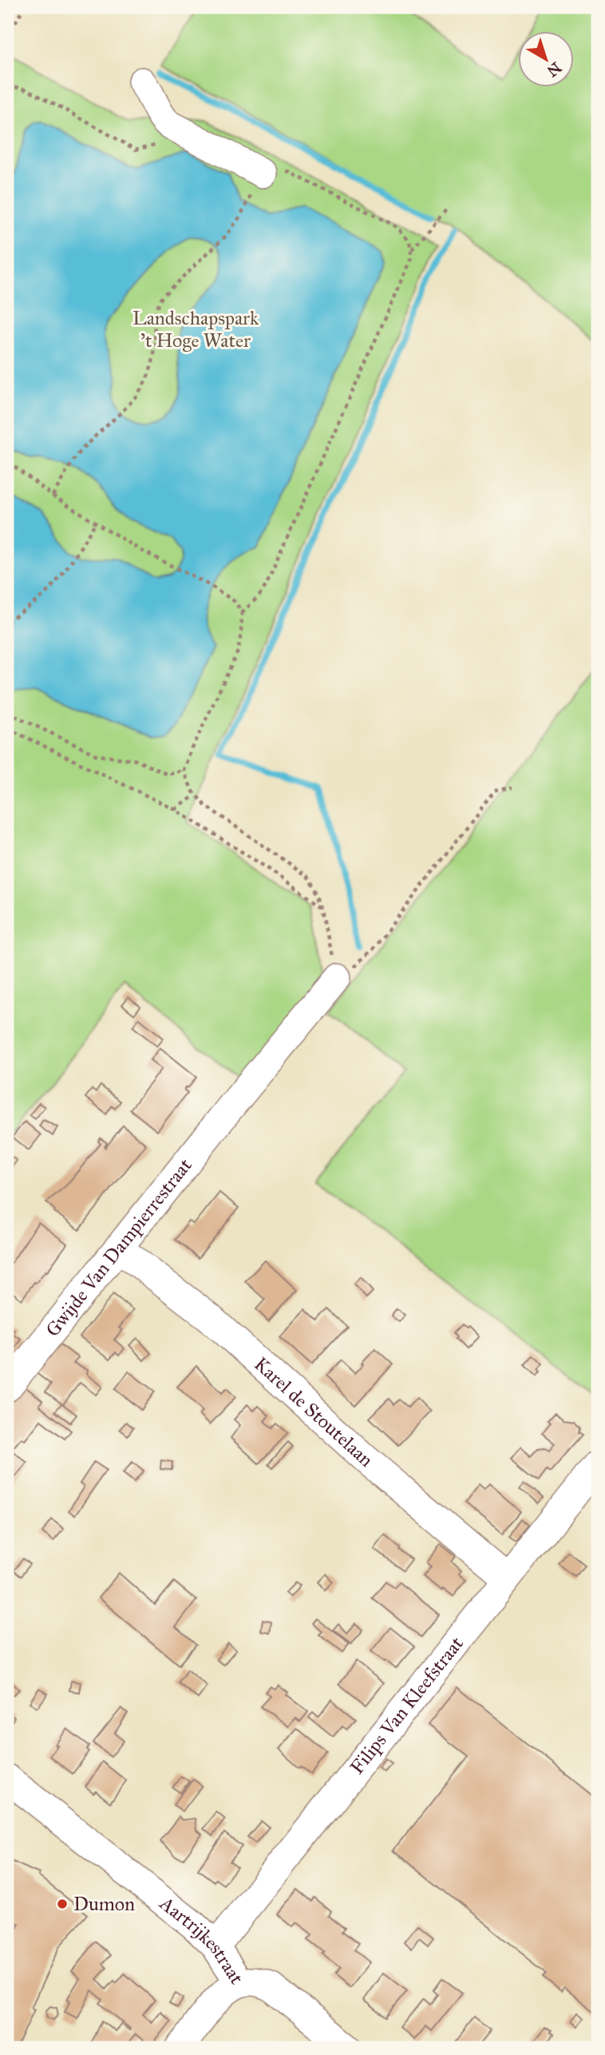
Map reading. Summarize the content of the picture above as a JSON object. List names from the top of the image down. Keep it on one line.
{"streets":{"street":["Gwijde Van Dampierrestraat","Karel de Stoutelaan","Filips Van Kleefstraat","Aartrijkestraat"]},"crossings":[["Gwijde Van Dampierrestraat","Karel de Stoutelaan"],["Karel de Stoutelaan","Filips Van Kleefstraat"],["Filips Van Kleefstraat","Aartrijkestraat"]],"parks":["Landschapspark 't Hoge Water"],"places":["Dumon"],"north":"bottom right"}
